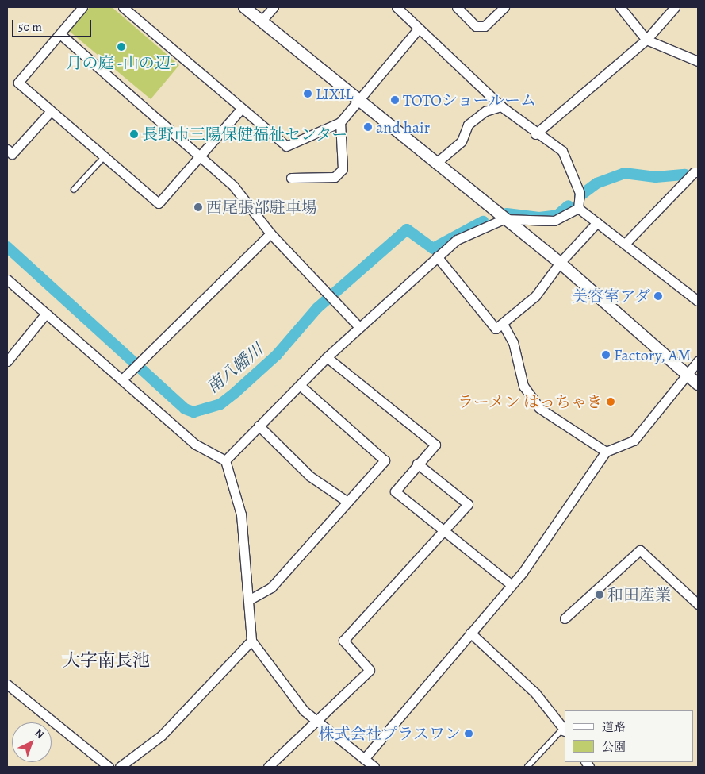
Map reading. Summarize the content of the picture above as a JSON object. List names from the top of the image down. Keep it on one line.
{"districts":["大字南長池"],"water":["南八幡川"],"places":["月の庭 -山の辺-","LIXIL","TOTOショールーム","and hair","長野市三陽保健福祉センター","西尾張部駐車場","美容室アダ","Factory, AM","ラーメン はっちゃき","和田産業","株式会社プラスワン"],"legend":["道路","公園"],"scale_bar":"50 m","north":"top right"}
